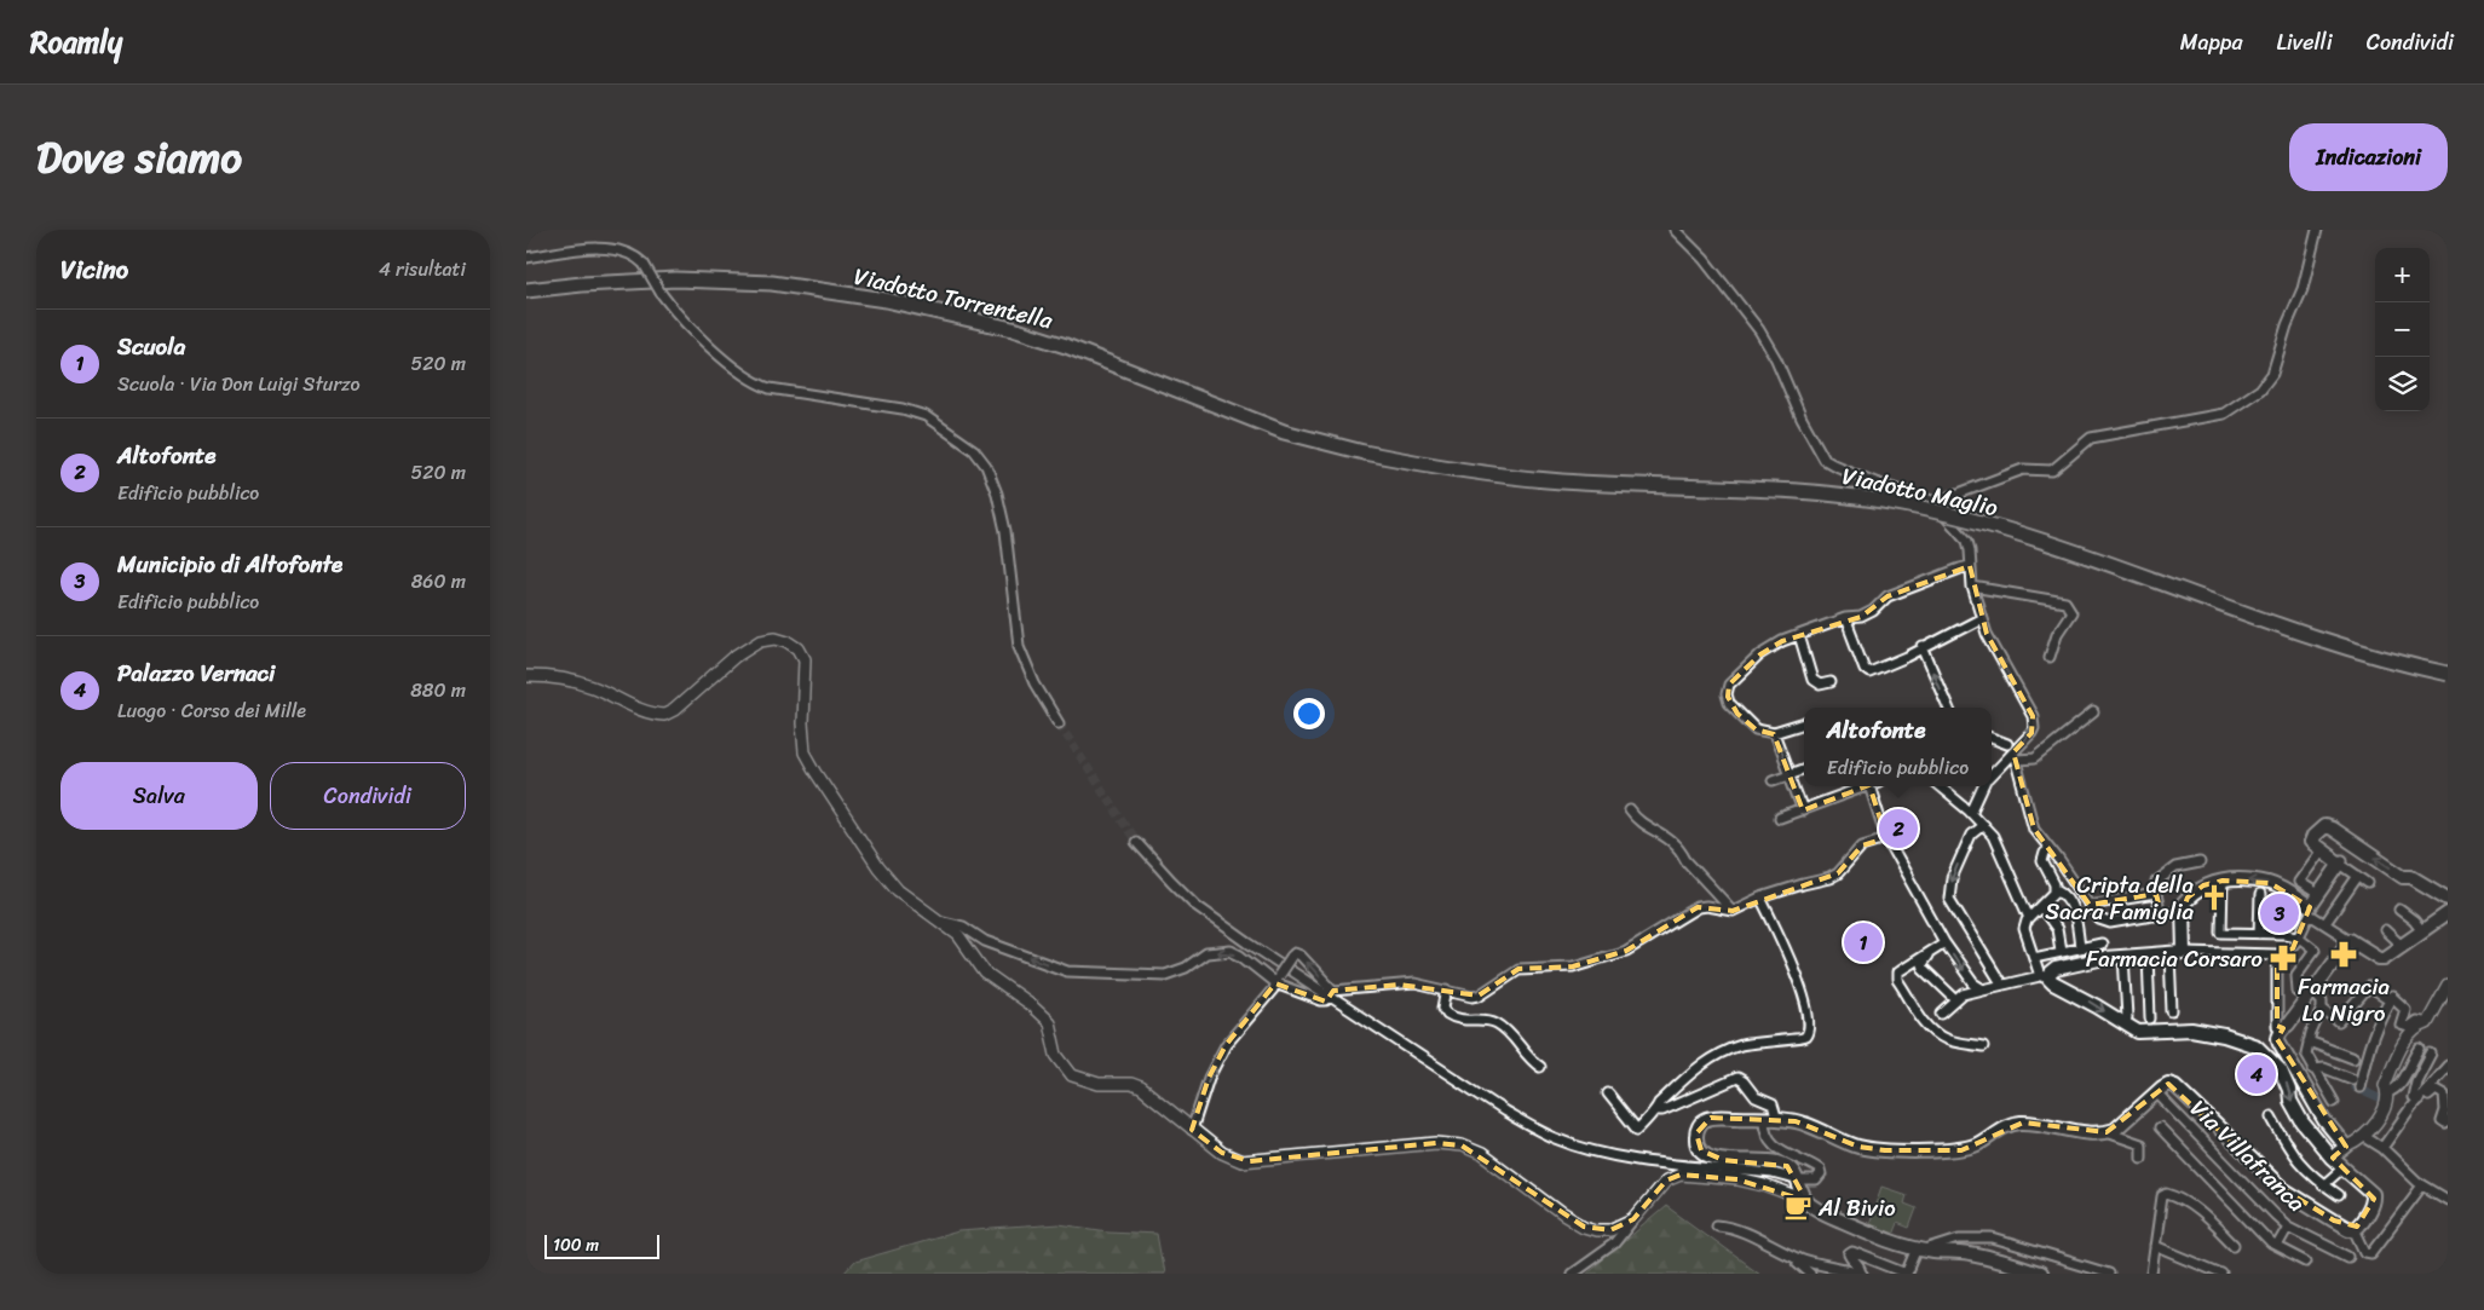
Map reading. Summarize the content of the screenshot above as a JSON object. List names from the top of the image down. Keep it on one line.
{"streets":{"main road":["Viadotto Torrentella","Viadotto Maglio"],"street":["Via Villafranca"]},"crossings":[["Viadotto Torrentella","Viadotto Maglio"]],"places":{"church":["Cripta della Sacra Famiglia"],"pharmacy":["Farmacia Lo Nigro","Farmacia Corsaro"],"cafe":["Al Bivio"]},"scale_bar":"100 m","page":{"header":"Roamly","nav":["Mappa","Livelli","Condividi"],"title":"Dove siamo","buttons":["Indicazioni",["Salva","Condividi"]],"heading":["Vicino","4 risultati"],"map_buttons":["+","−"],"list":[{"mark":"1","name":"Scuola","note":"Scuola · Via Don Luigi Sturzo","value":"520 m"},{"mark":"2","name":"Altofonte","note":"Edificio pubblico","value":"520 m"},{"mark":"3","name":"Municipio di Altofonte","note":"Edificio pubblico","value":"860 m"},{"mark":"4","name":"Palazzo Vernaci","note":"Luogo · Corso dei Mille","value":"880 m"}],"popup":["Altofonte","Edificio pubblico"],"pins":["2","3","1","4"],"scale":"100 m"}}
